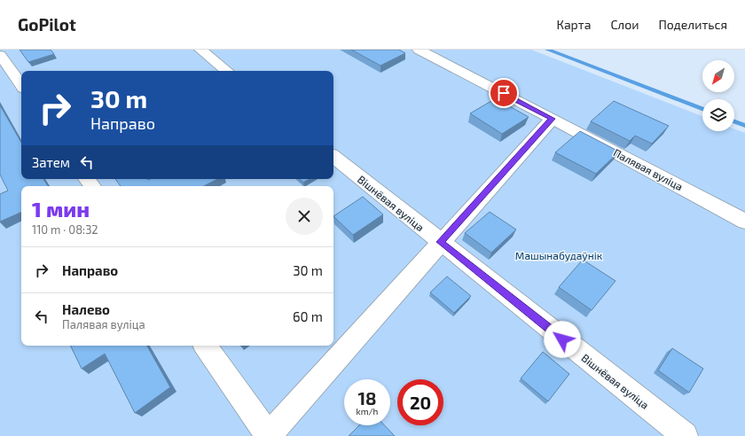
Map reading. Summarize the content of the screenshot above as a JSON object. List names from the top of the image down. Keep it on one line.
{"streets":{"lane":["Палявая вуліца","Вішнёвая вуліца"]},"parks":["Машынабудаўнік"],"north":"bottom left","page":{"header":"GoPilot","nav":["Карта","Слои","Поделиться"],"turn":["30 m","Направо"],"then":"Затем","heading":["1 мин","110 m · 08:32"],"list":[{"name":"Направо","value":"30 m"},{"name":"Налево","note":"Палявая вуліца","value":"60 m"}],"speed":"18 km/h","limit":"20"}}
